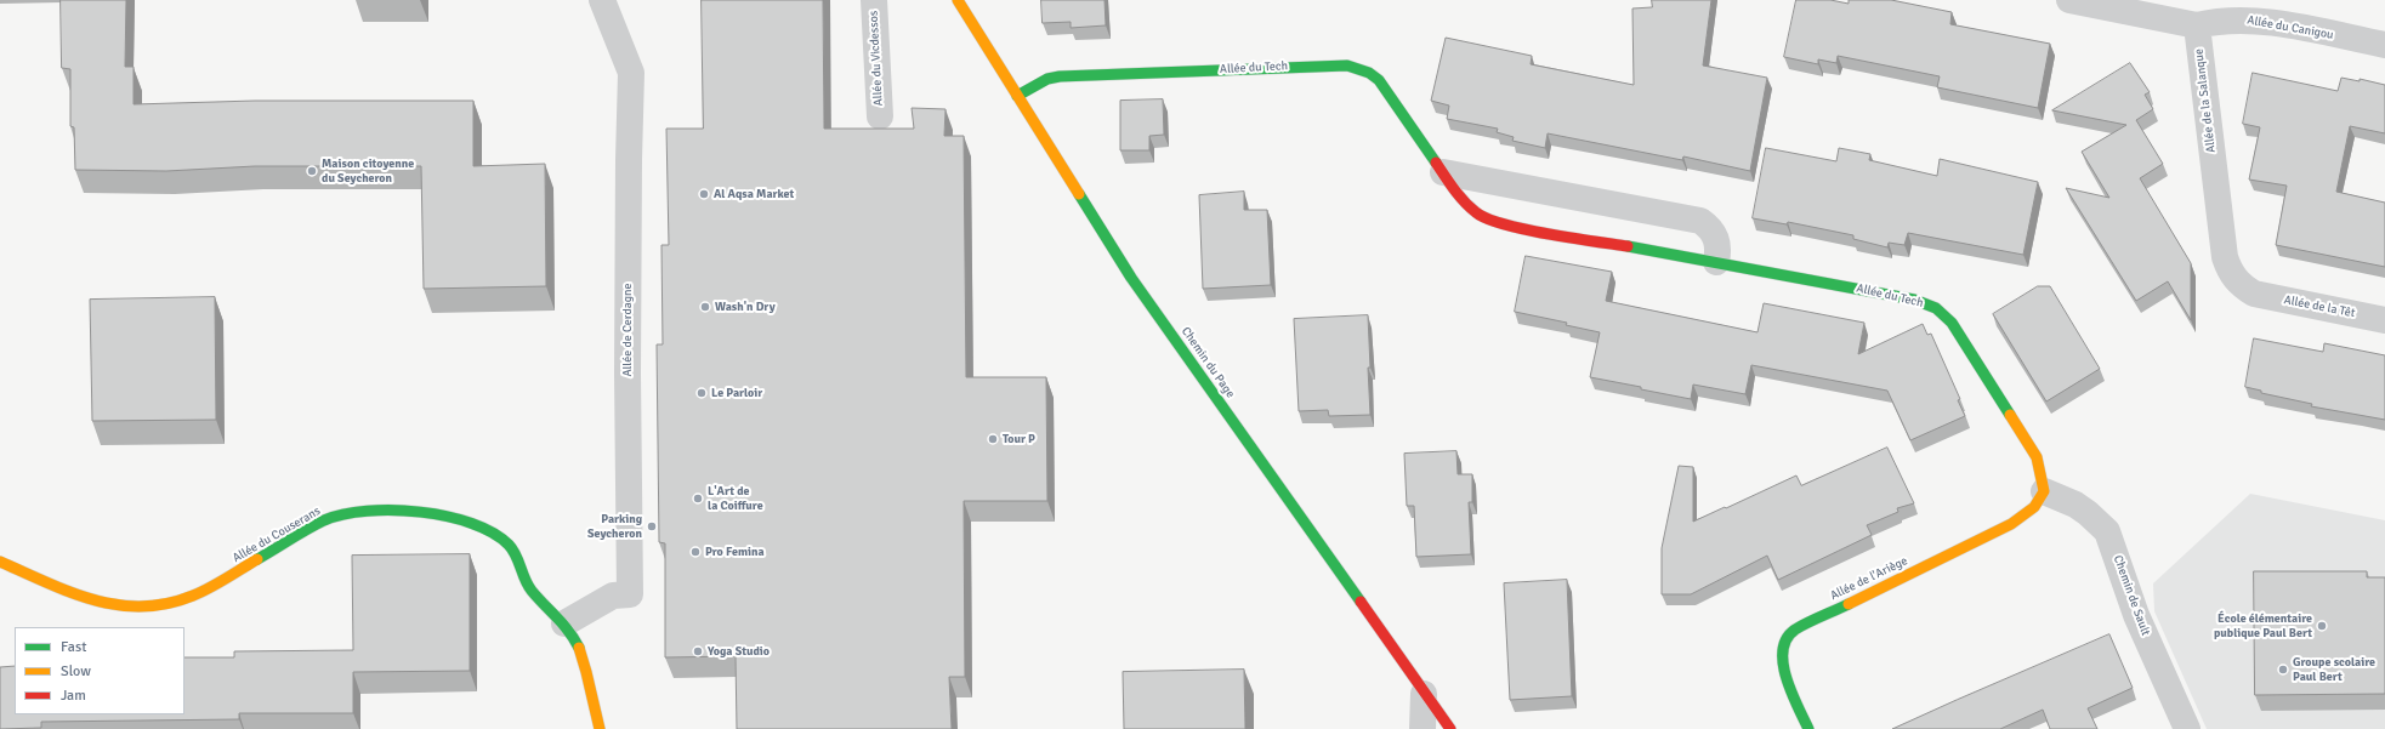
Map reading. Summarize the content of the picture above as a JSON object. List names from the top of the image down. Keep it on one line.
{"streets":{"street":["Allée du Canigou","Allée du Vicdessos","Allée du Tech","Allée de la Salanque","Allée de la Têt","Allée de Cerdagne","Chemin du Page","Allée du Couserans","Allée de l'Ariège","Chemin de Sault"]},"crossings":[["Allée du Canigou","Allée de la Salanque"],["Allée du Tech","Chemin du Page"],["Allée du Tech","Allée de l'Ariège"],["Allée du Tech","Chemin de Sault"],["Allée de la Salanque","Allée de la Têt"],["Allée de Cerdagne","Allée du Couserans"],["Allée de l'Ariège","Chemin de Sault"]],"places":["Maison citoyenne du Seycheron","Al Aqsa Market","Wash'n Dry","Le Parloir","Tour P","L'Art de la Coiffure","Parking Seycheron","Pro Femina","École élémentaire publique Paul Bert","Yoga Studio","Groupe scolaire Paul Bert"],"legend":["Fast","Slow","Jam"]}
